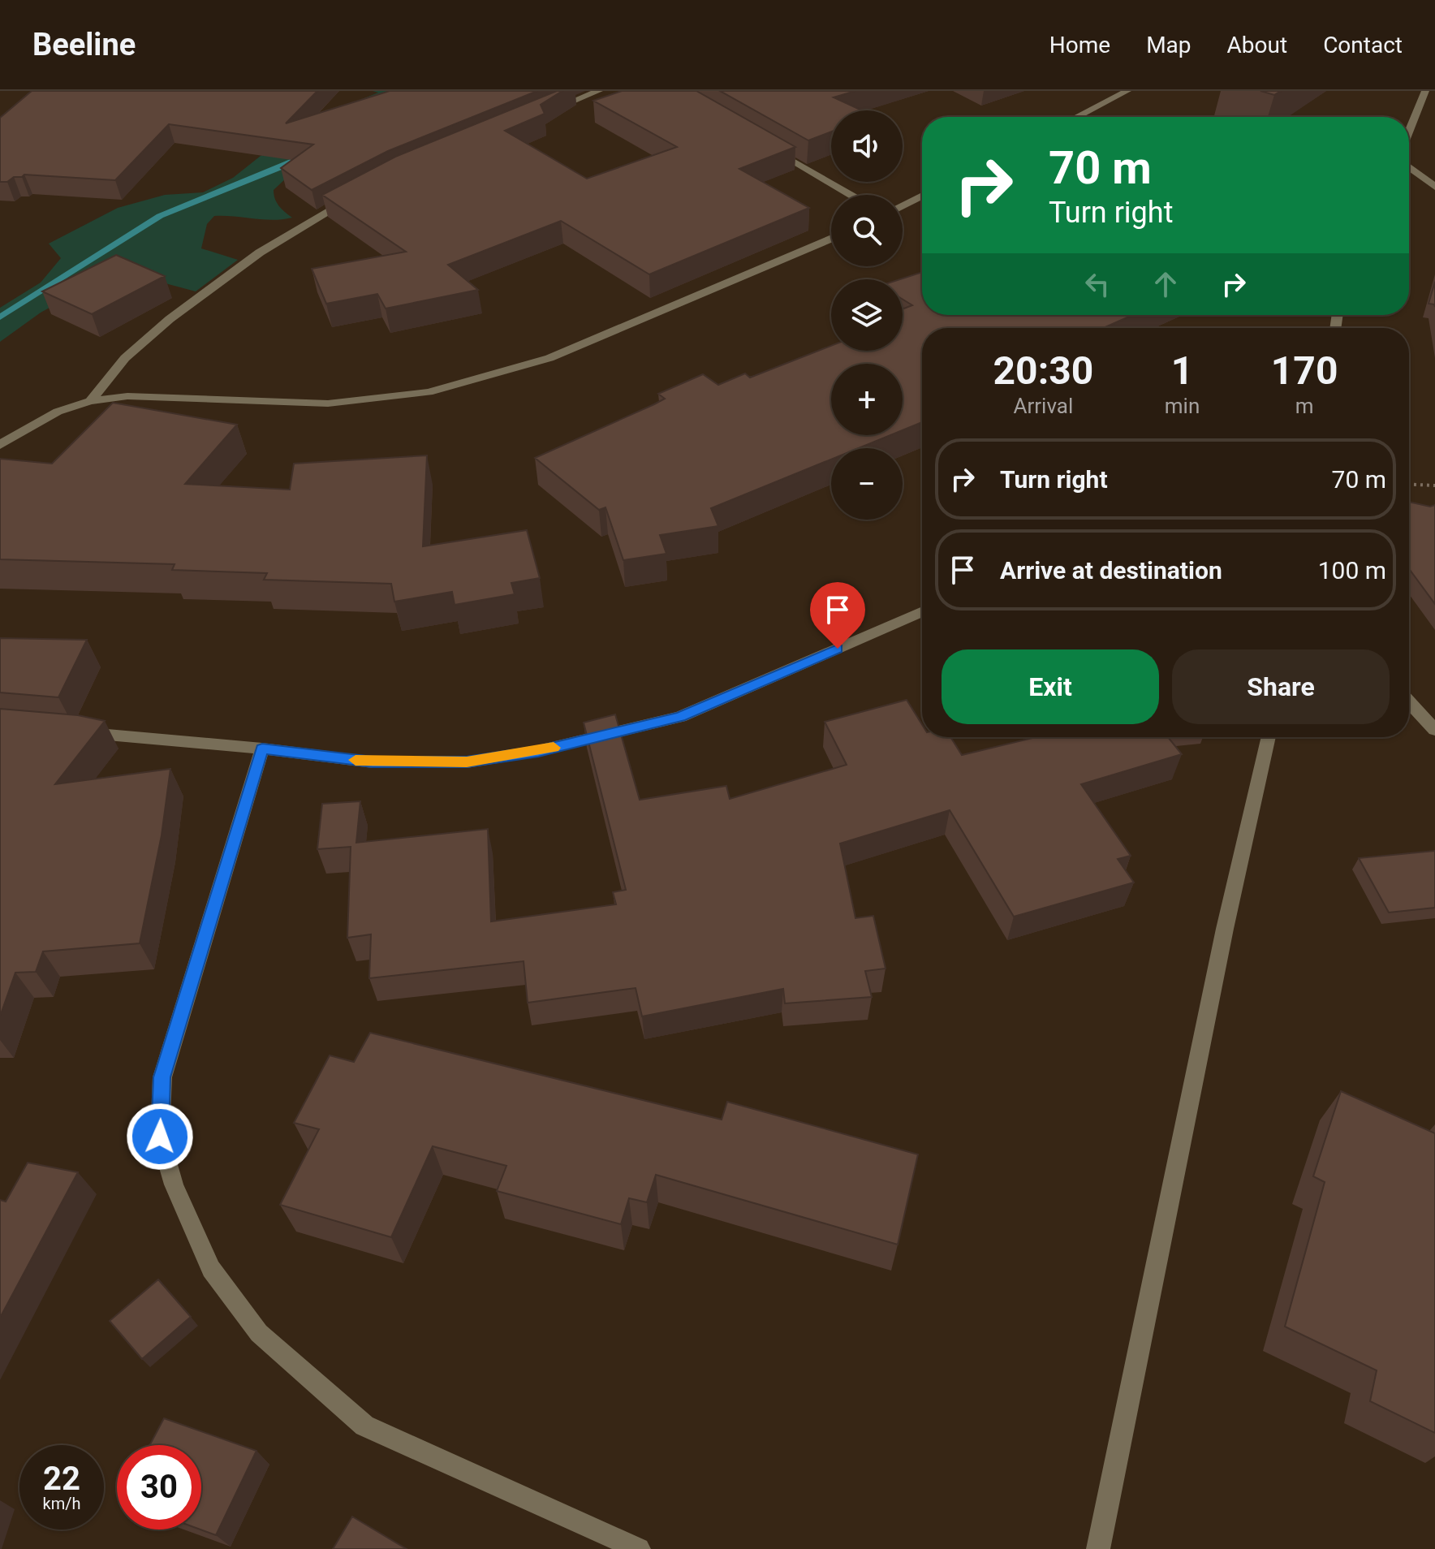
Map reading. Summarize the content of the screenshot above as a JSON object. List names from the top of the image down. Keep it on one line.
{"page":{"header":"Beeline","nav":["Home","Map","About","Contact"],"map_buttons":["+","−"],"turn":["70 m","Turn right"],"eta":["20:30","Arrival","1","min","170","m"],"list":[{"name":"Turn right","value":"70 m"},{"name":"Arrive at destination","value":"100 m"}],"buttons":["Exit","Share"],"speed":"22 km/h","limit":"30"}}
